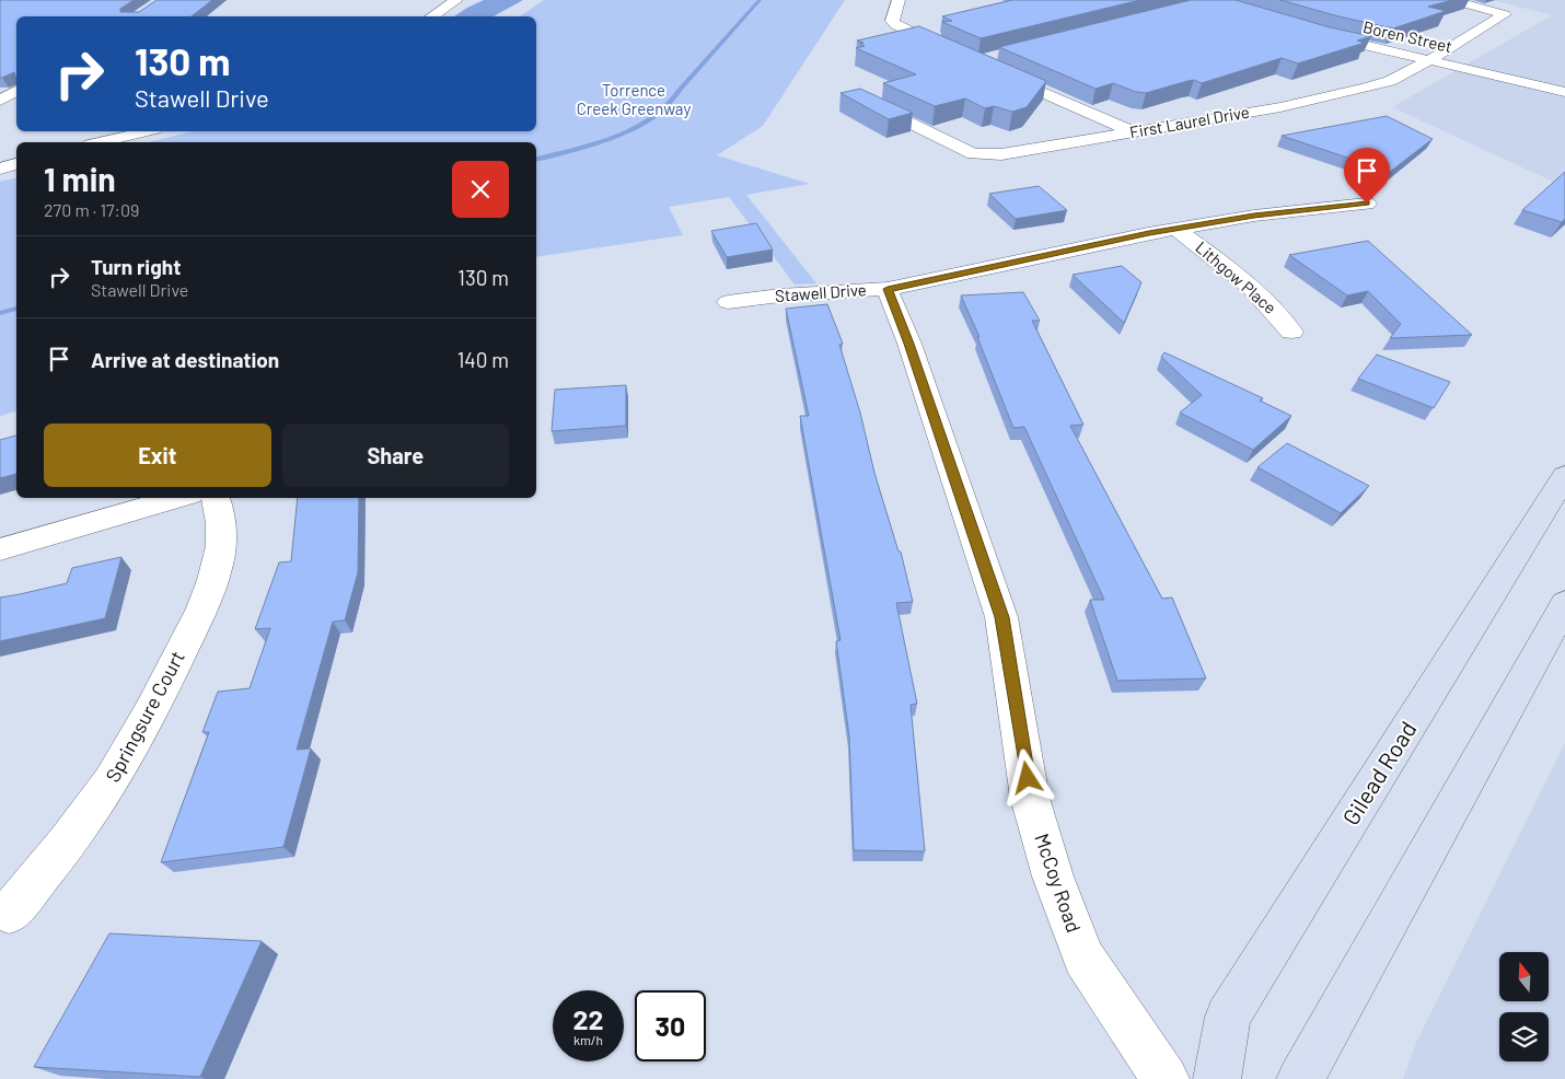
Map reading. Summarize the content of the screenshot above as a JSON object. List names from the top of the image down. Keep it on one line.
{"streets":{"main road":["Gilead Road"],"street":["Boren Street","First Laurel Drive","Lithgow Place","Stawell Drive","Springsure Court","McCoy Road"]},"crossings":[["Boren Street","First Laurel Drive"],["Lithgow Place","Stawell Drive"],["Stawell Drive","McCoy Road"]],"parks":["Torrence Creek Greenway"],"north":"top","page":{"turn":["130 m","Stawell Drive"],"heading":["1 min","270 m · 17:09"],"list":[{"name":"Turn right","note":"Stawell Drive","value":"130 m"},{"name":"Arrive at destination","value":"140 m"}],"buttons":["Exit","Share"],"speed":"22 km/h","limit":"30"}}
